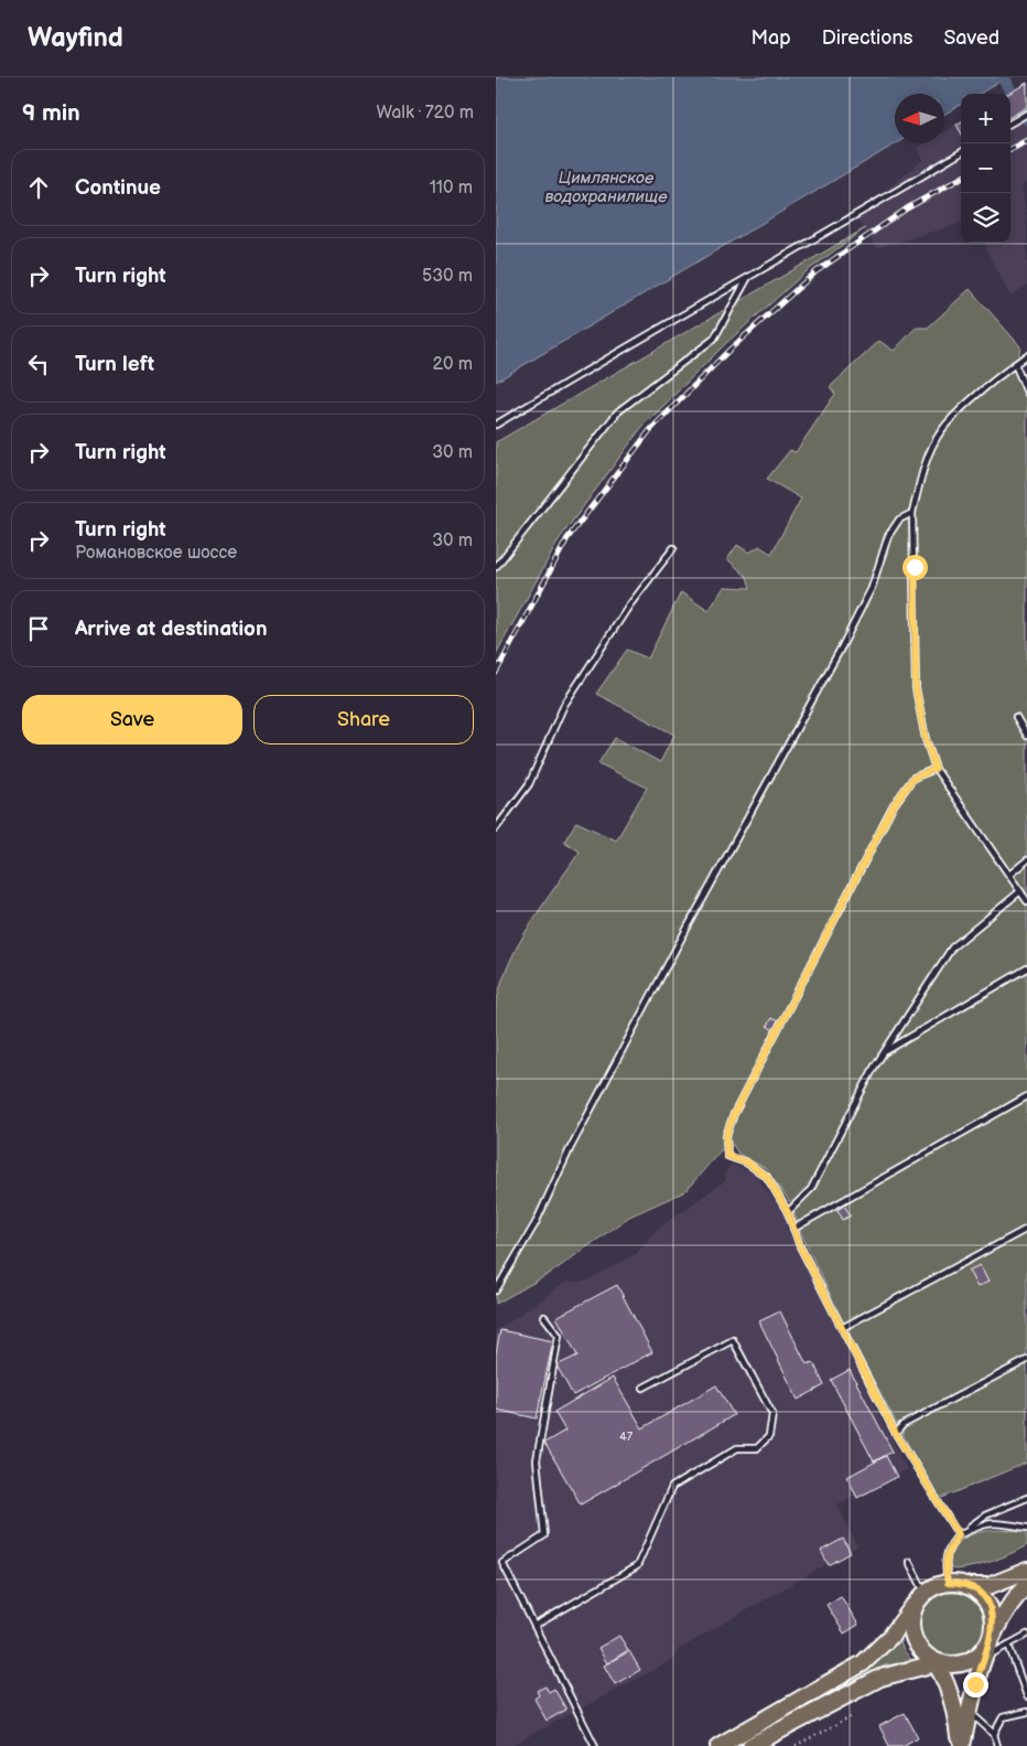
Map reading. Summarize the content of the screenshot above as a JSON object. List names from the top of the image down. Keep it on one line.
{"water":["Цимлянское водохранилище"],"house_numbers":["47"],"north":"left","page":{"header":"Wayfind","nav":["Map","Directions","Saved"],"heading":["9 min","Walk · 720 m"],"map_buttons":["+","−"],"list":[["Continue","110 m"],["Turn right","530 m"],["Turn left","20 m"],["Turn right","30 m"],["Turn right","Романовское шоссе","30 m"],"Arrive at destination"],"buttons":["Save","Share"]}}
